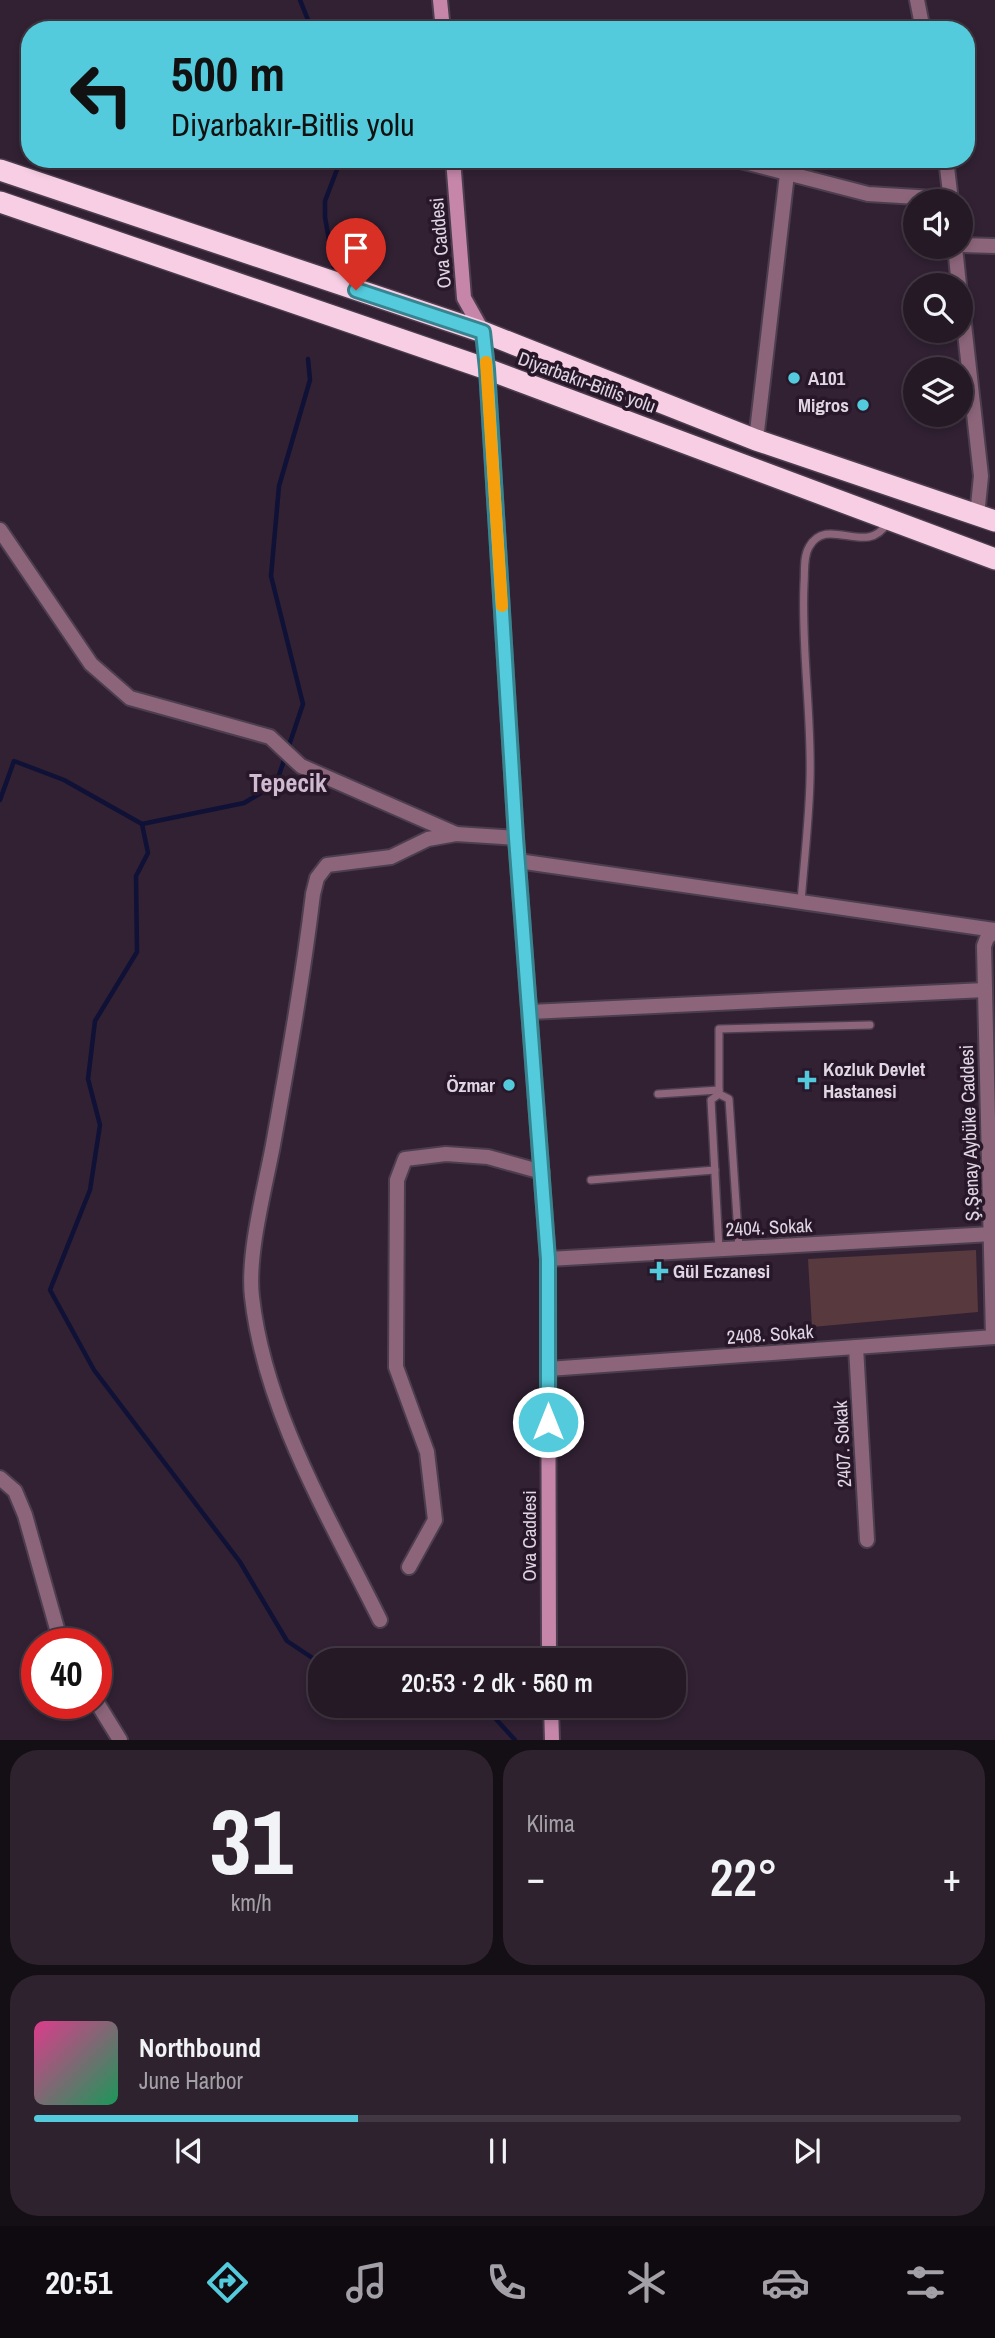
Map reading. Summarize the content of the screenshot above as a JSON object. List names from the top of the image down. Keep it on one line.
{"streets":{"highway":["Diyarbakır-Bitlis yolu"],"street":["Ova Caddesi","Ş.Şenay Aybüke Caddesi","2404. Sokak","2408. Sokak","2407. Sokak"]},"crossings":[["Ova Caddesi","Diyarbakır-Bitlis yolu"],["Ova Caddesi","2404. Sokak"],["Ova Caddesi","2408. Sokak"],["Ş.Şenay Aybüke Caddesi","2404. Sokak"],["Ş.Şenay Aybüke Caddesi","2408. Sokak"],["2408. Sokak","2407. Sokak"]],"districts":["Tepecik"],"places":{"other":["A101","Migros","Özmar"],"health":["Kozluk Devlet Hastanesi","Gül Eczanesi"]},"page":{"turn":["500 m","Diyarbakır-Bitlis yolu"],"limit":"40","trip":"20:53 · 2 dk · 560 m","tile":[["31","km/h"],"Klima"],"heat":["−","22°","+"],"song":["Northbound","June Harbor"],"tabs":"20:51"}}
